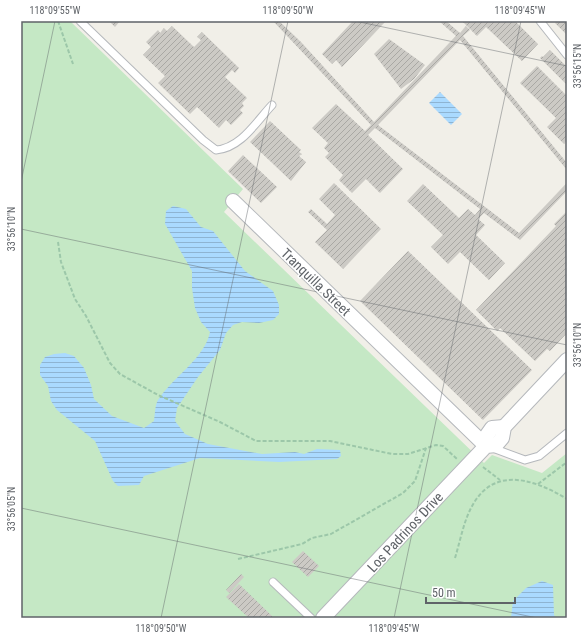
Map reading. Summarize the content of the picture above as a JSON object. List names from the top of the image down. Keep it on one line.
{"streets":{"street":["Tranquilla Street","Los Padrinos Drive"]},"crossings":[["Tranquilla Street","Los Padrinos Drive"]],"scale_bar":"50 m","coordinates":["118°09'55\"W","118°09'50\"W","118°09'45\"W","33°56'15\"N","33°56'10\"N","33°56'05\"N"]}
